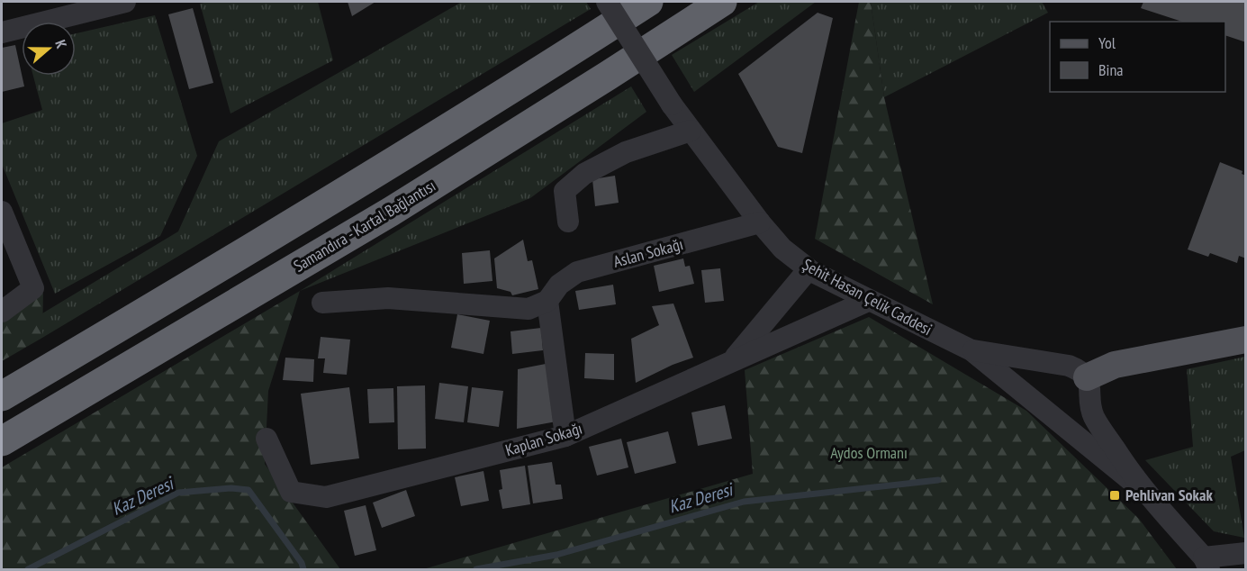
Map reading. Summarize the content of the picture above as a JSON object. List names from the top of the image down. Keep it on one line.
{"streets":{"highway":["Samandıra - Kartal Bağlantısı"],"street":["Aslan Sokağı","Şehit Hasan Çelik Caddesi","Kaplan Sokağı"]},"crossings":[["Aslan Sokağı","Şehit Hasan Çelik Caddesi"],["Şehit Hasan Çelik Caddesi","Kaplan Sokağı"]],"water":["Kaz Deresi"],"parks":["Aydos Ormanı"],"places":{"transit":["Pehlivan Sokak"]},"legend":["Yol","Bina"],"north":"right"}
